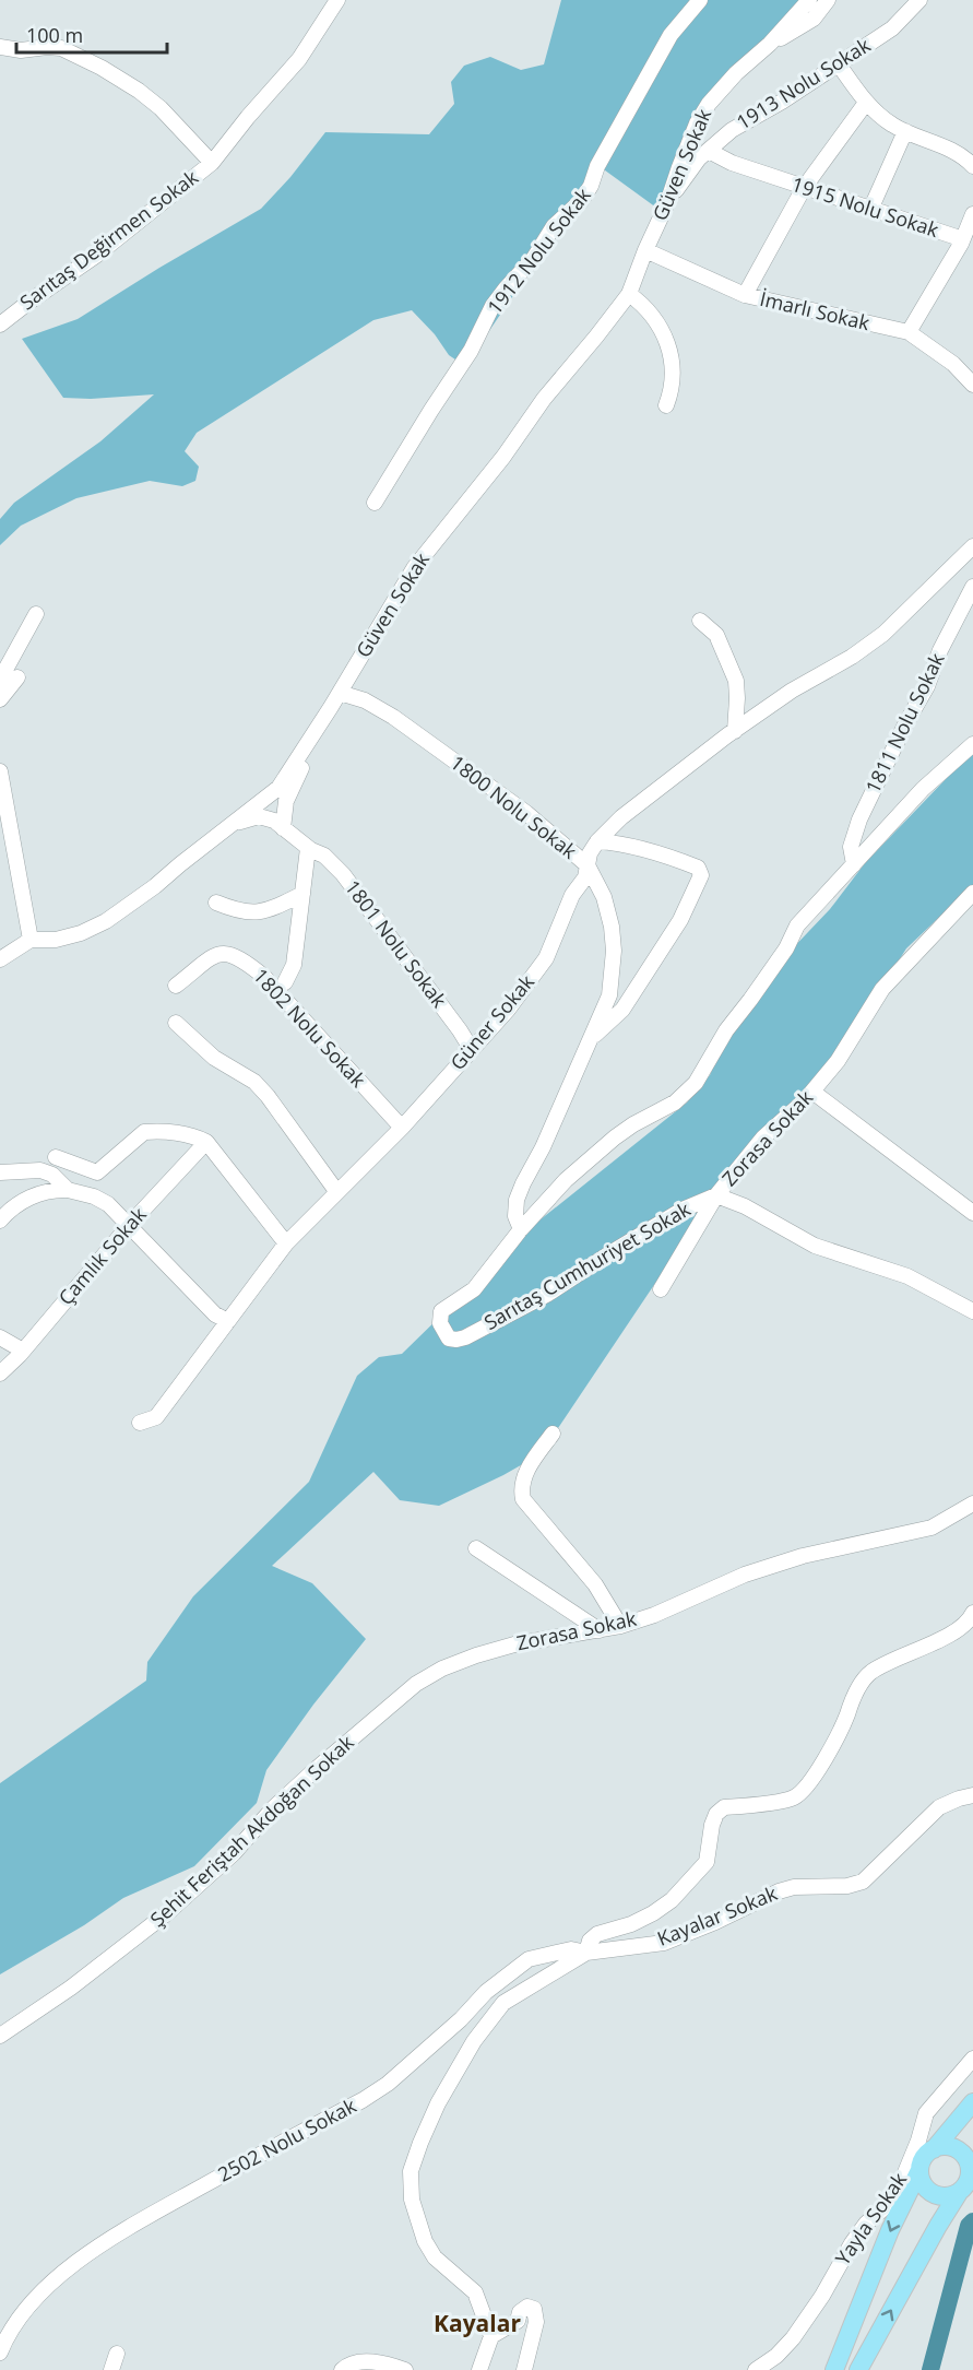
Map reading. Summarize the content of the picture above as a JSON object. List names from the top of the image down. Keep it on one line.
{"streets":{"street":["1913 Nolu Sokak","Güven Sokak","1915 Nolu Sokak","Sarıtaş Değirmen Sokak","1912 Nolu Sokak","İmarlı Sokak","1811 Nolu Sokak","1800 Nolu Sokak","1801 Nolu Sokak","Güner Sokak","1802 Nolu Sokak","Zorasa Sokak","Çamlık Sokak","Sarıtaş Cumhuriyet Sokak","Şehit Feriştah Akdoğan Sokak","Kayalar Sokak","2502 Nolu Sokak","Yayla Sokak"]},"crossings":[["1913 Nolu Sokak","Güven Sokak"],["1913 Nolu Sokak","1915 Nolu Sokak"],["Güven Sokak","İmarlı Sokak"],["Güven Sokak","1800 Nolu Sokak"],["Güven Sokak","1801 Nolu Sokak"],["1915 Nolu Sokak","İmarlı Sokak"],["1811 Nolu Sokak","Sarıtaş Cumhuriyet Sokak"],["1800 Nolu Sokak","Güner Sokak"],["1800 Nolu Sokak","Sarıtaş Cumhuriyet Sokak"],["1801 Nolu Sokak","Güner Sokak"],["Güner Sokak","1802 Nolu Sokak"],["Zorasa Sokak","Sarıtaş Cumhuriyet Sokak"],["Zorasa Sokak","Şehit Feriştah Akdoğan Sokak"],["Kayalar Sokak","2502 Nolu Sokak"]],"districts":["Kayalar"],"scale_bar":"100 m"}
